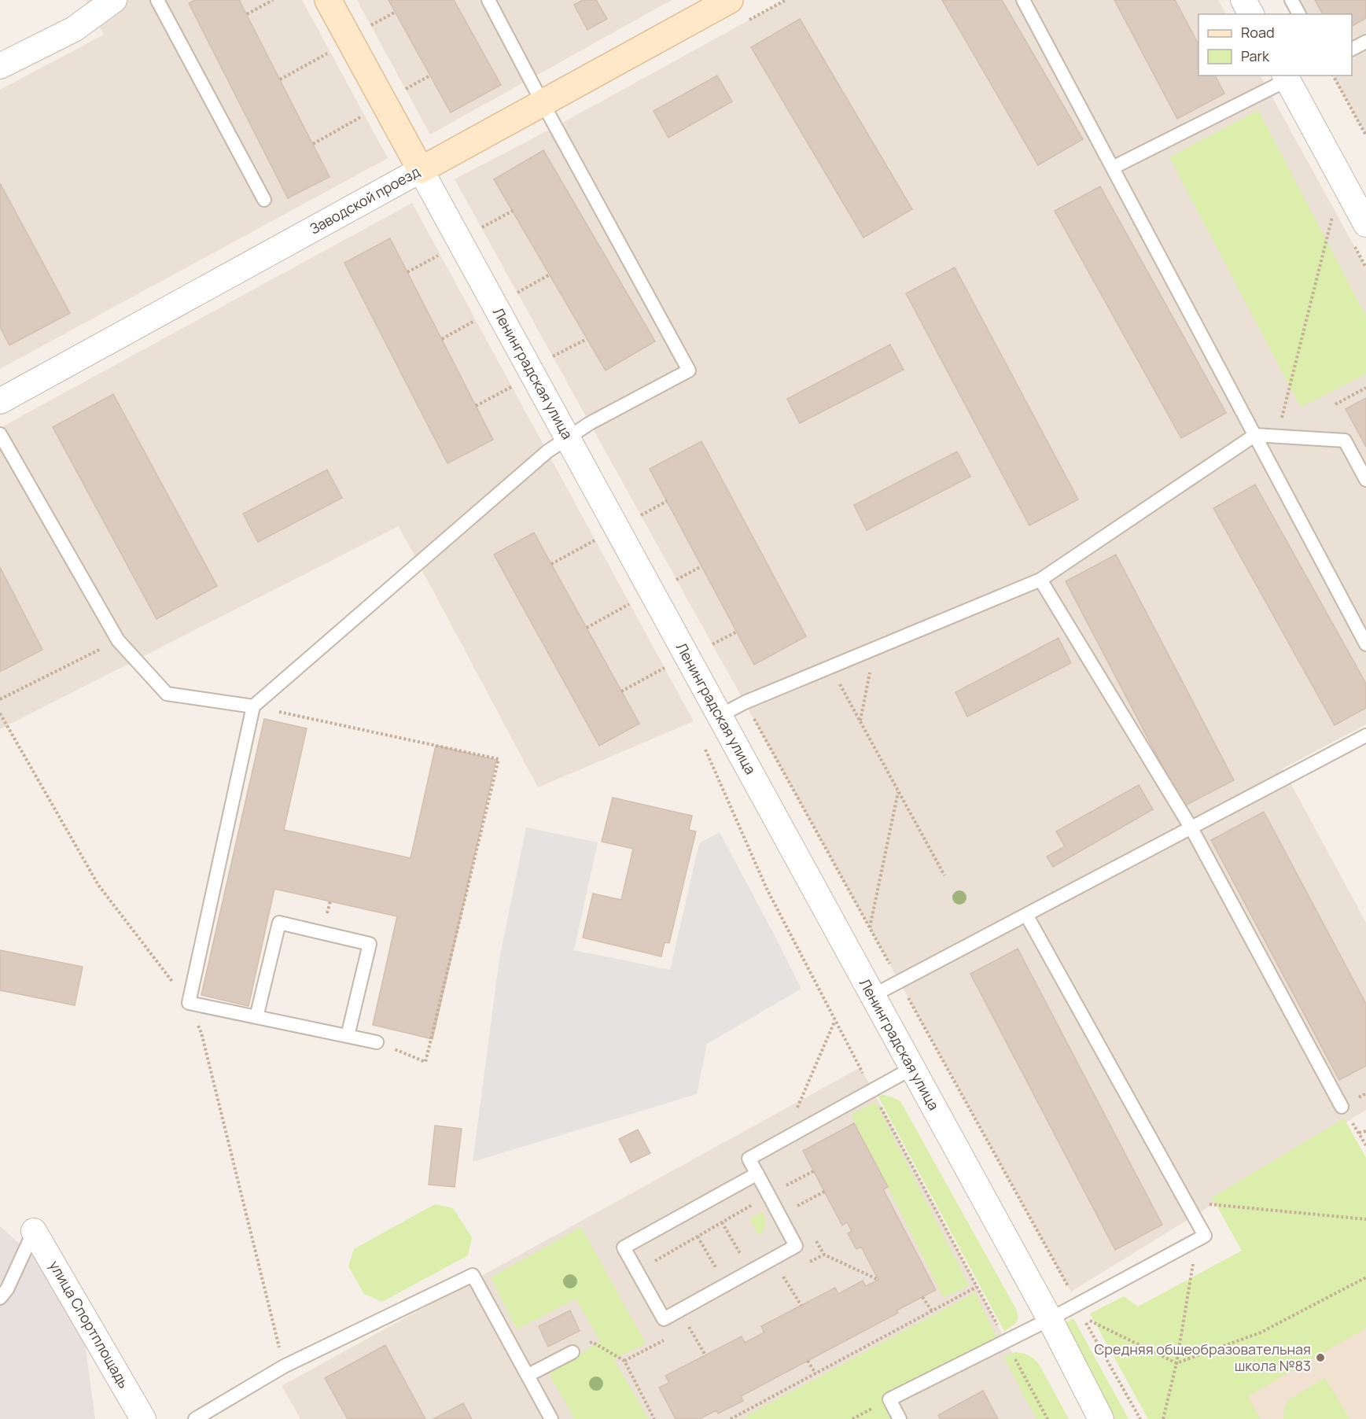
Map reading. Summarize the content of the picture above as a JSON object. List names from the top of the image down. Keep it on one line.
{"streets":{"street":["Заводской проезд","Ленинградская улица","улица Спортплощадь"]},"crossings":[["Заводской проезд","Ленинградская улица"]],"places":["Средняя общеобразовательная школа №83"],"legend":["Road","Park"]}
